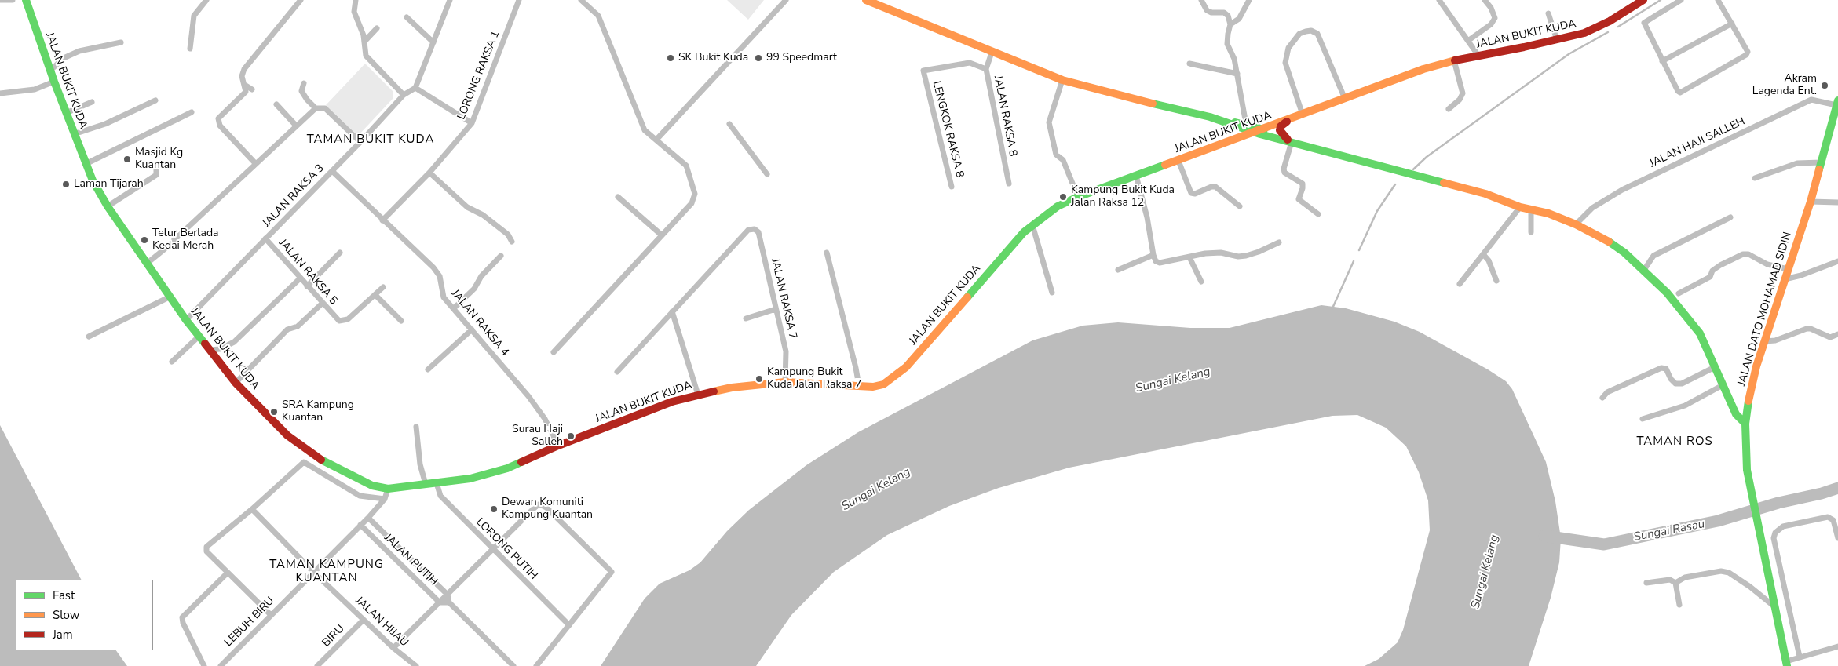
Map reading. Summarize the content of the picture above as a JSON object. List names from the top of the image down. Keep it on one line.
{"streets":{"street":["JALAN BUKIT KUDA","LORONG RAKSA 1","JALAN RAKSA 8","LENGKOK RAKSA 8","JALAN HAJI SALLEH","JALAN RAKSA 3","JALAN RAKSA 5","JALAN RAKSA 7","JALAN DATO MOHAMAD SIDIN","JALAN RAKSA 4","LORONG PUTIH","JALAN PUTIH","LEBUH BIRU","JALAN HIJAU","BIRU"]},"crossings":[["JALAN BUKIT KUDA","JALAN RAKSA 3"],["JALAN BUKIT KUDA","JALAN RAKSA 7"],["JALAN BUKIT KUDA","JALAN RAKSA 4"],["JALAN BUKIT KUDA","LORONG PUTIH"],["JALAN BUKIT KUDA","LEBUH BIRU"],["LORONG RAKSA 1","JALAN RAKSA 4"],["JALAN RAKSA 8","LENGKOK RAKSA 8"],["JALAN HAJI SALLEH","JALAN DATO MOHAMAD SIDIN"],["JALAN RAKSA 3","JALAN RAKSA 5"],["JALAN RAKSA 3","JALAN RAKSA 4"],["JALAN PUTIH","LEBUH BIRU"],["LEBUH BIRU","JALAN HIJAU"],["JALAN HIJAU","BIRU"]],"districts":["TAMAN BUKIT KUDA","TAMAN ROS","TAMAN KAMPUNG KUANTAN"],"water":["Sungai Kelang","Sungai Rasau"],"places":["SK Bukit Kuda","99 Speedmart","Akram Lagenda Ent.","Masjid Kg Kuantan","Laman Tijarah","Kampung Bukit Kuda Jalan Raksa 12","Telur Berlada Kedai Merah","Kampung Bukit Kuda Jalan Raksa 7","SRA Kampung Kuantan","Surau Haji Salleh","Dewan Komuniti Kampung Kuantan"],"legend":["Fast","Slow","Jam"]}
